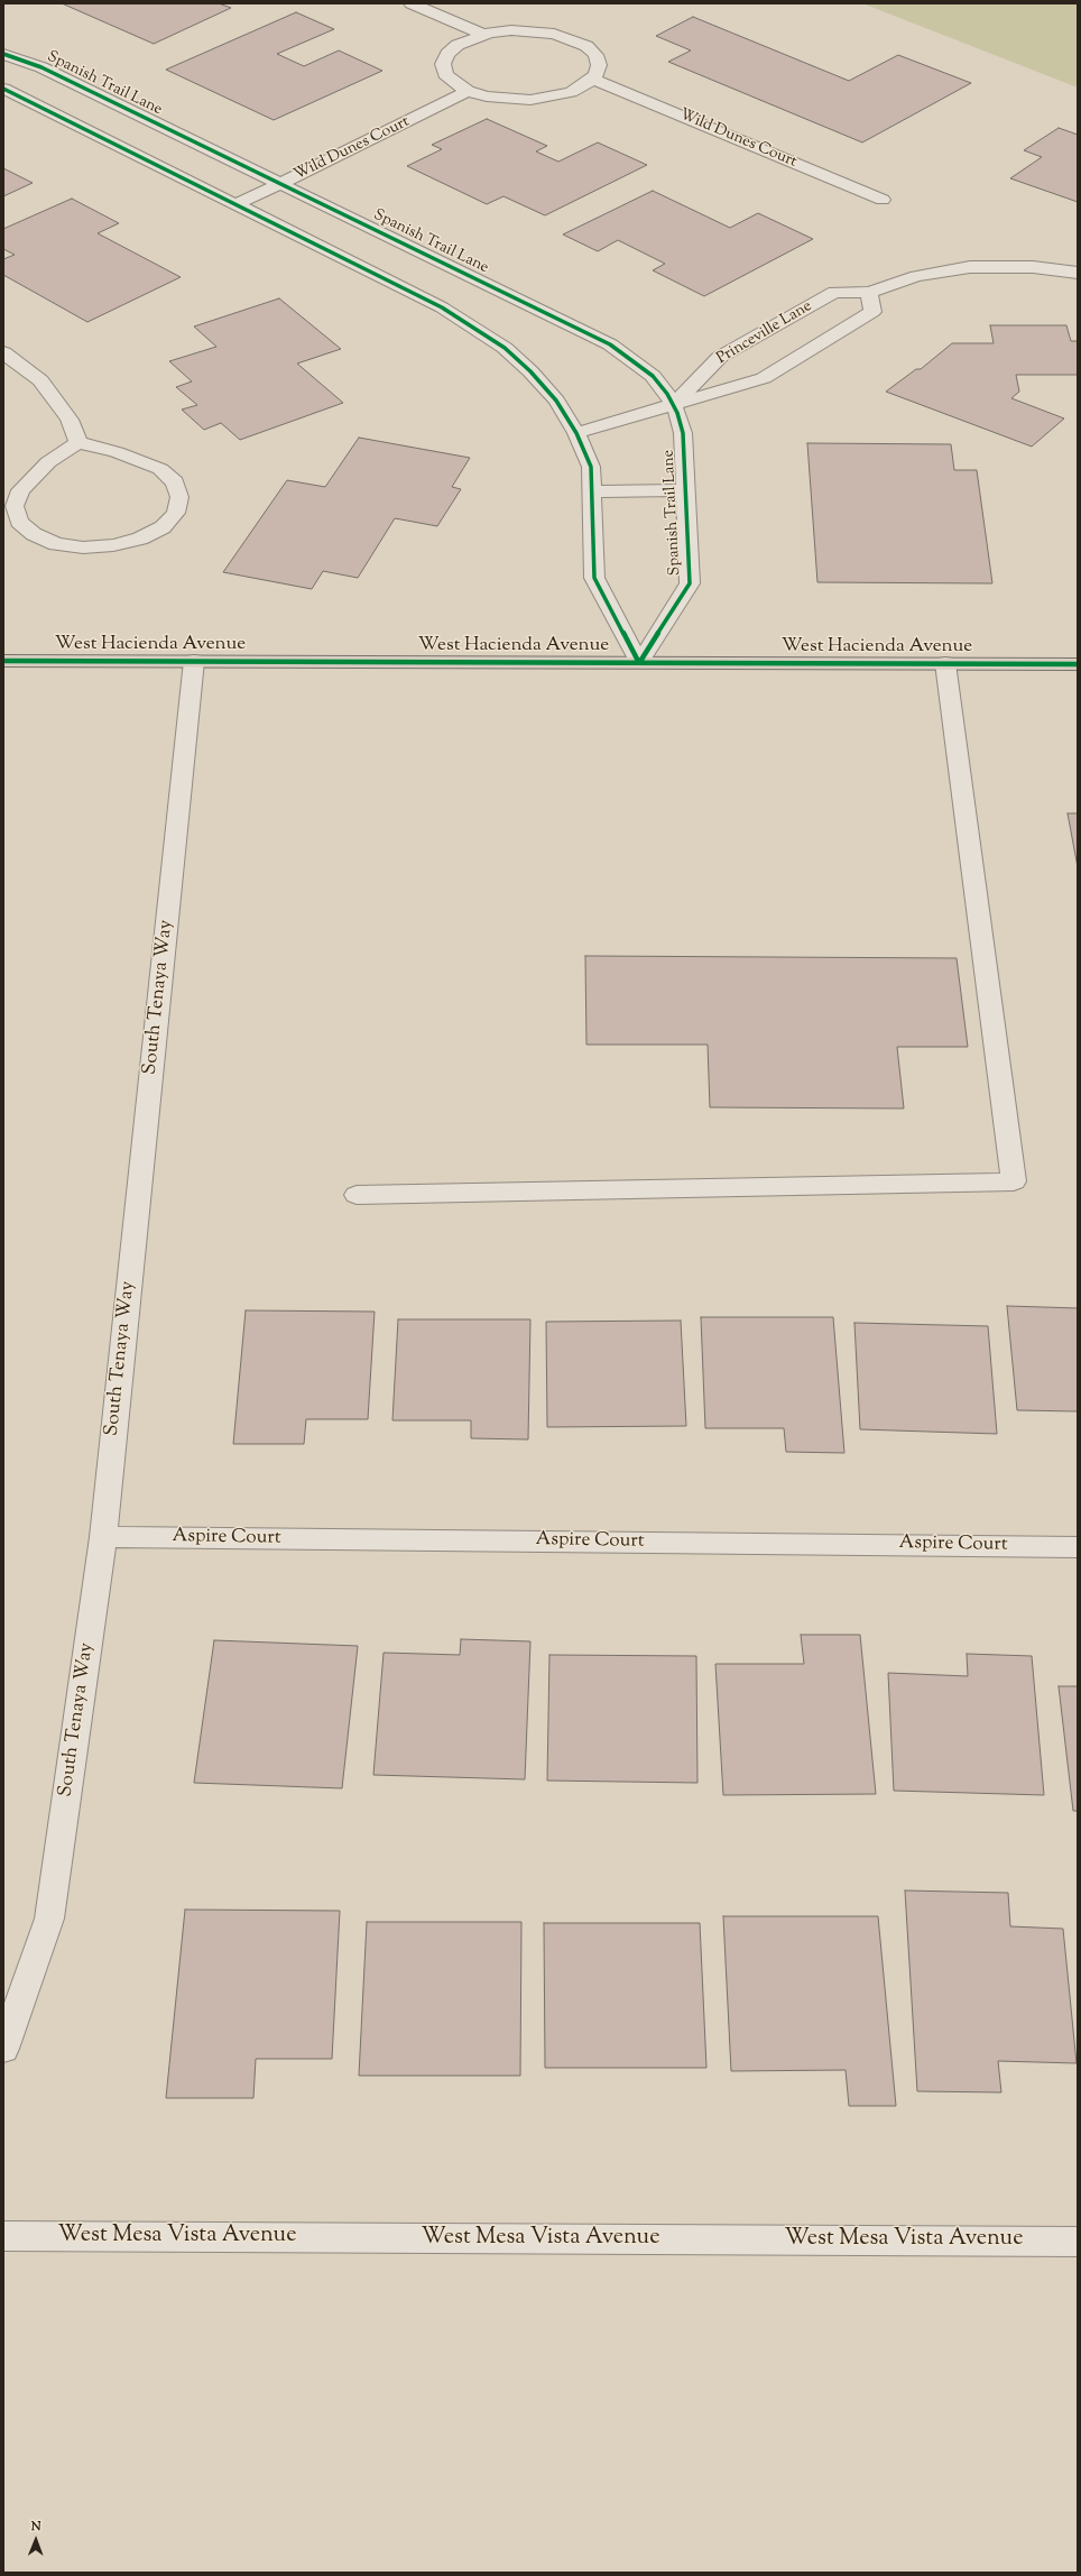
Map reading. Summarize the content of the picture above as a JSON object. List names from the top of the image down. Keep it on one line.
{"streets":{"main road":["West Hacienda Avenue"],"street":["Spanish Trail Lane","Wild Dunes Court","Princeville Lane","South Tenaya Way","Aspire Court","West Mesa Vista Avenue"]},"crossings":[["Spanish Trail Lane","Wild Dunes Court"],["Spanish Trail Lane","Princeville Lane"],["Spanish Trail Lane","West Hacienda Avenue"],["West Hacienda Avenue","South Tenaya Way"],["South Tenaya Way","Aspire Court"]],"north":"top"}
